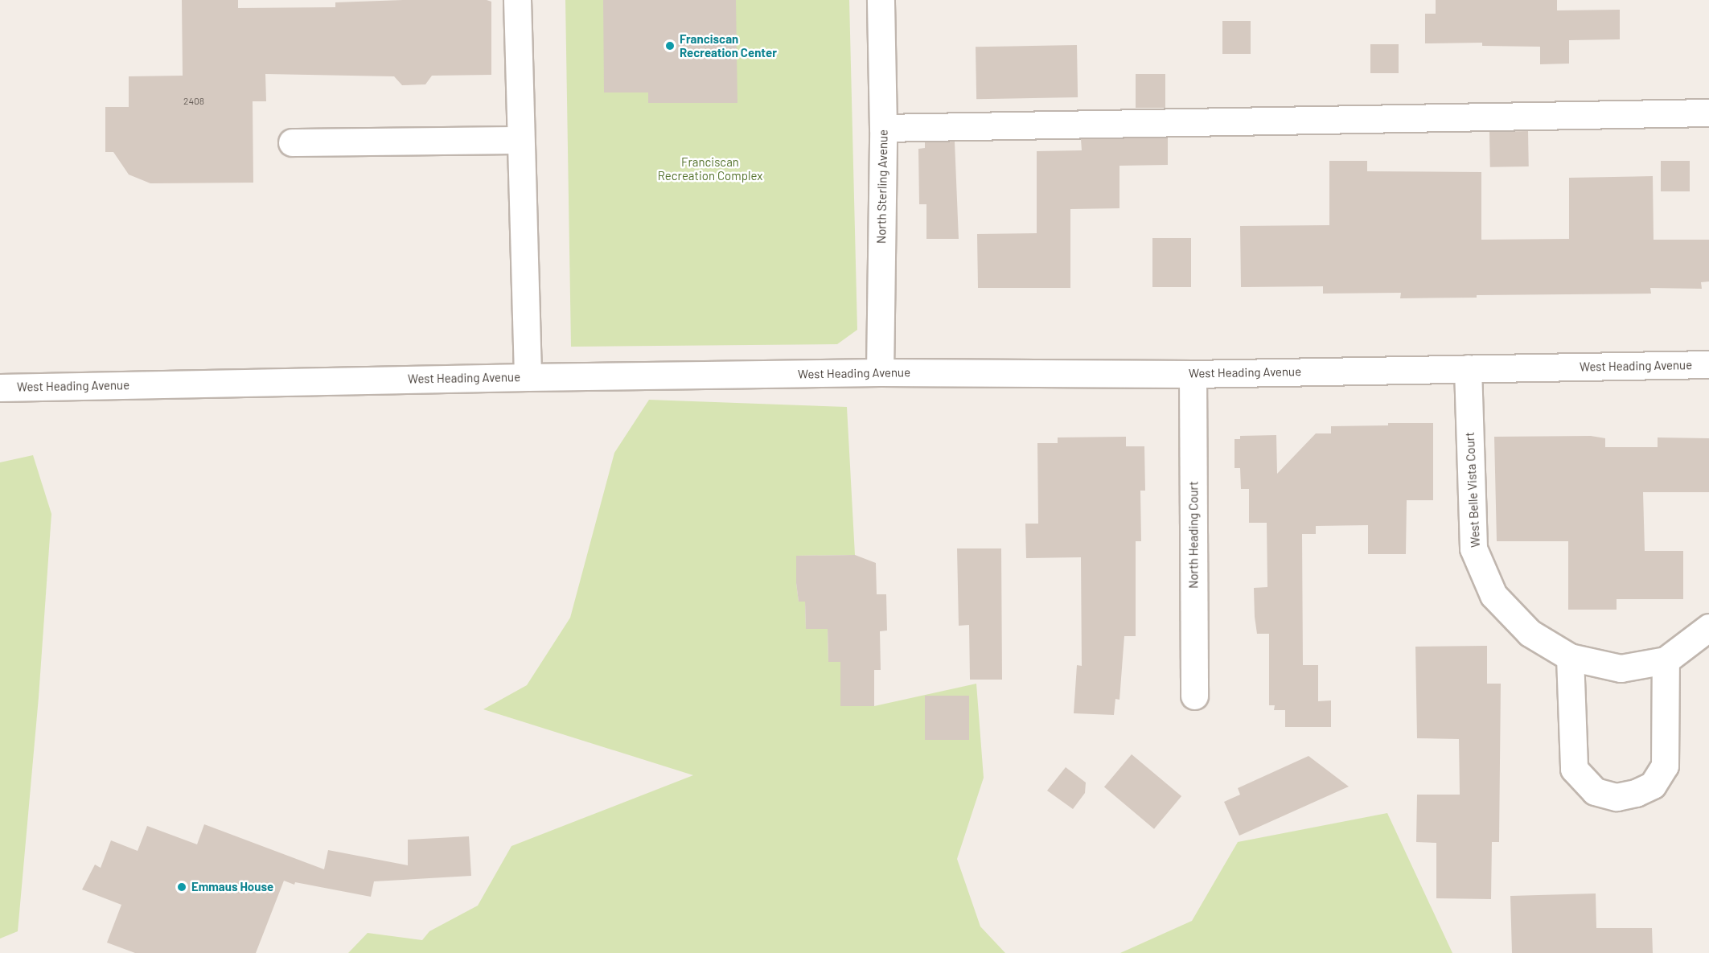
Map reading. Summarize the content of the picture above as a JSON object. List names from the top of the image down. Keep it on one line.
{"streets":{"street":["North Sterling Avenue","West Heading Avenue","West Belle Vista Court","North Heading Court"]},"crossings":[["North Sterling Avenue","West Heading Avenue"],["West Heading Avenue","West Belle Vista Court"],["West Heading Avenue","North Heading Court"]],"parks":["Franciscan Recreation Complex"],"places":["Franciscan Recreation Center","Emmaus House"],"house_numbers":["2408"]}
